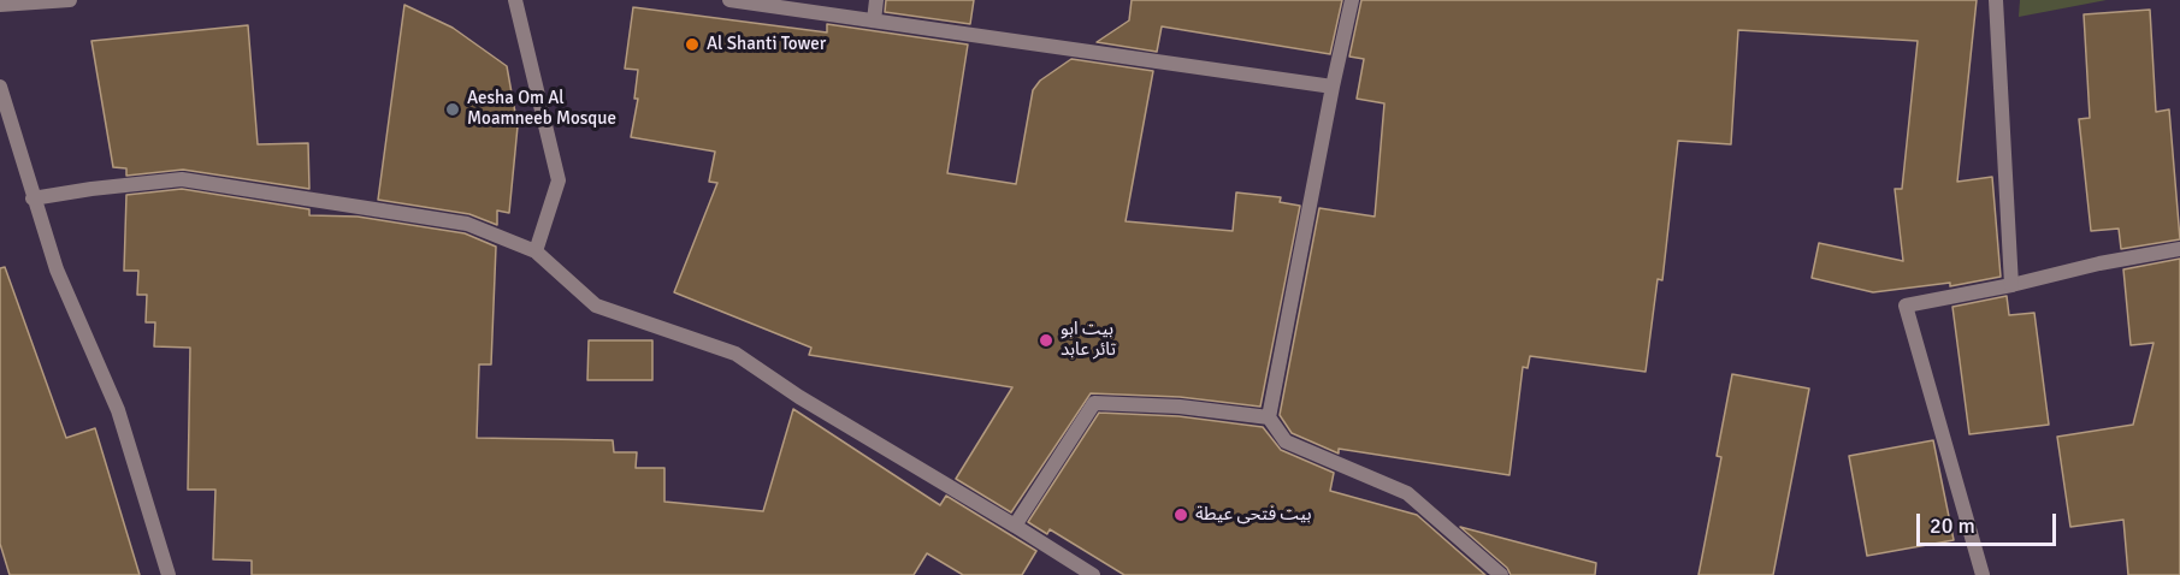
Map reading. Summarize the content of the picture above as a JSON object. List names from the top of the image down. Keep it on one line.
{"places":["Al Shanti Tower","Aesha Om Al Moamneeb Mosque","بيت ابو تائر عابد","بيت فتحى عيطة"],"scale_bar":"20 m"}
